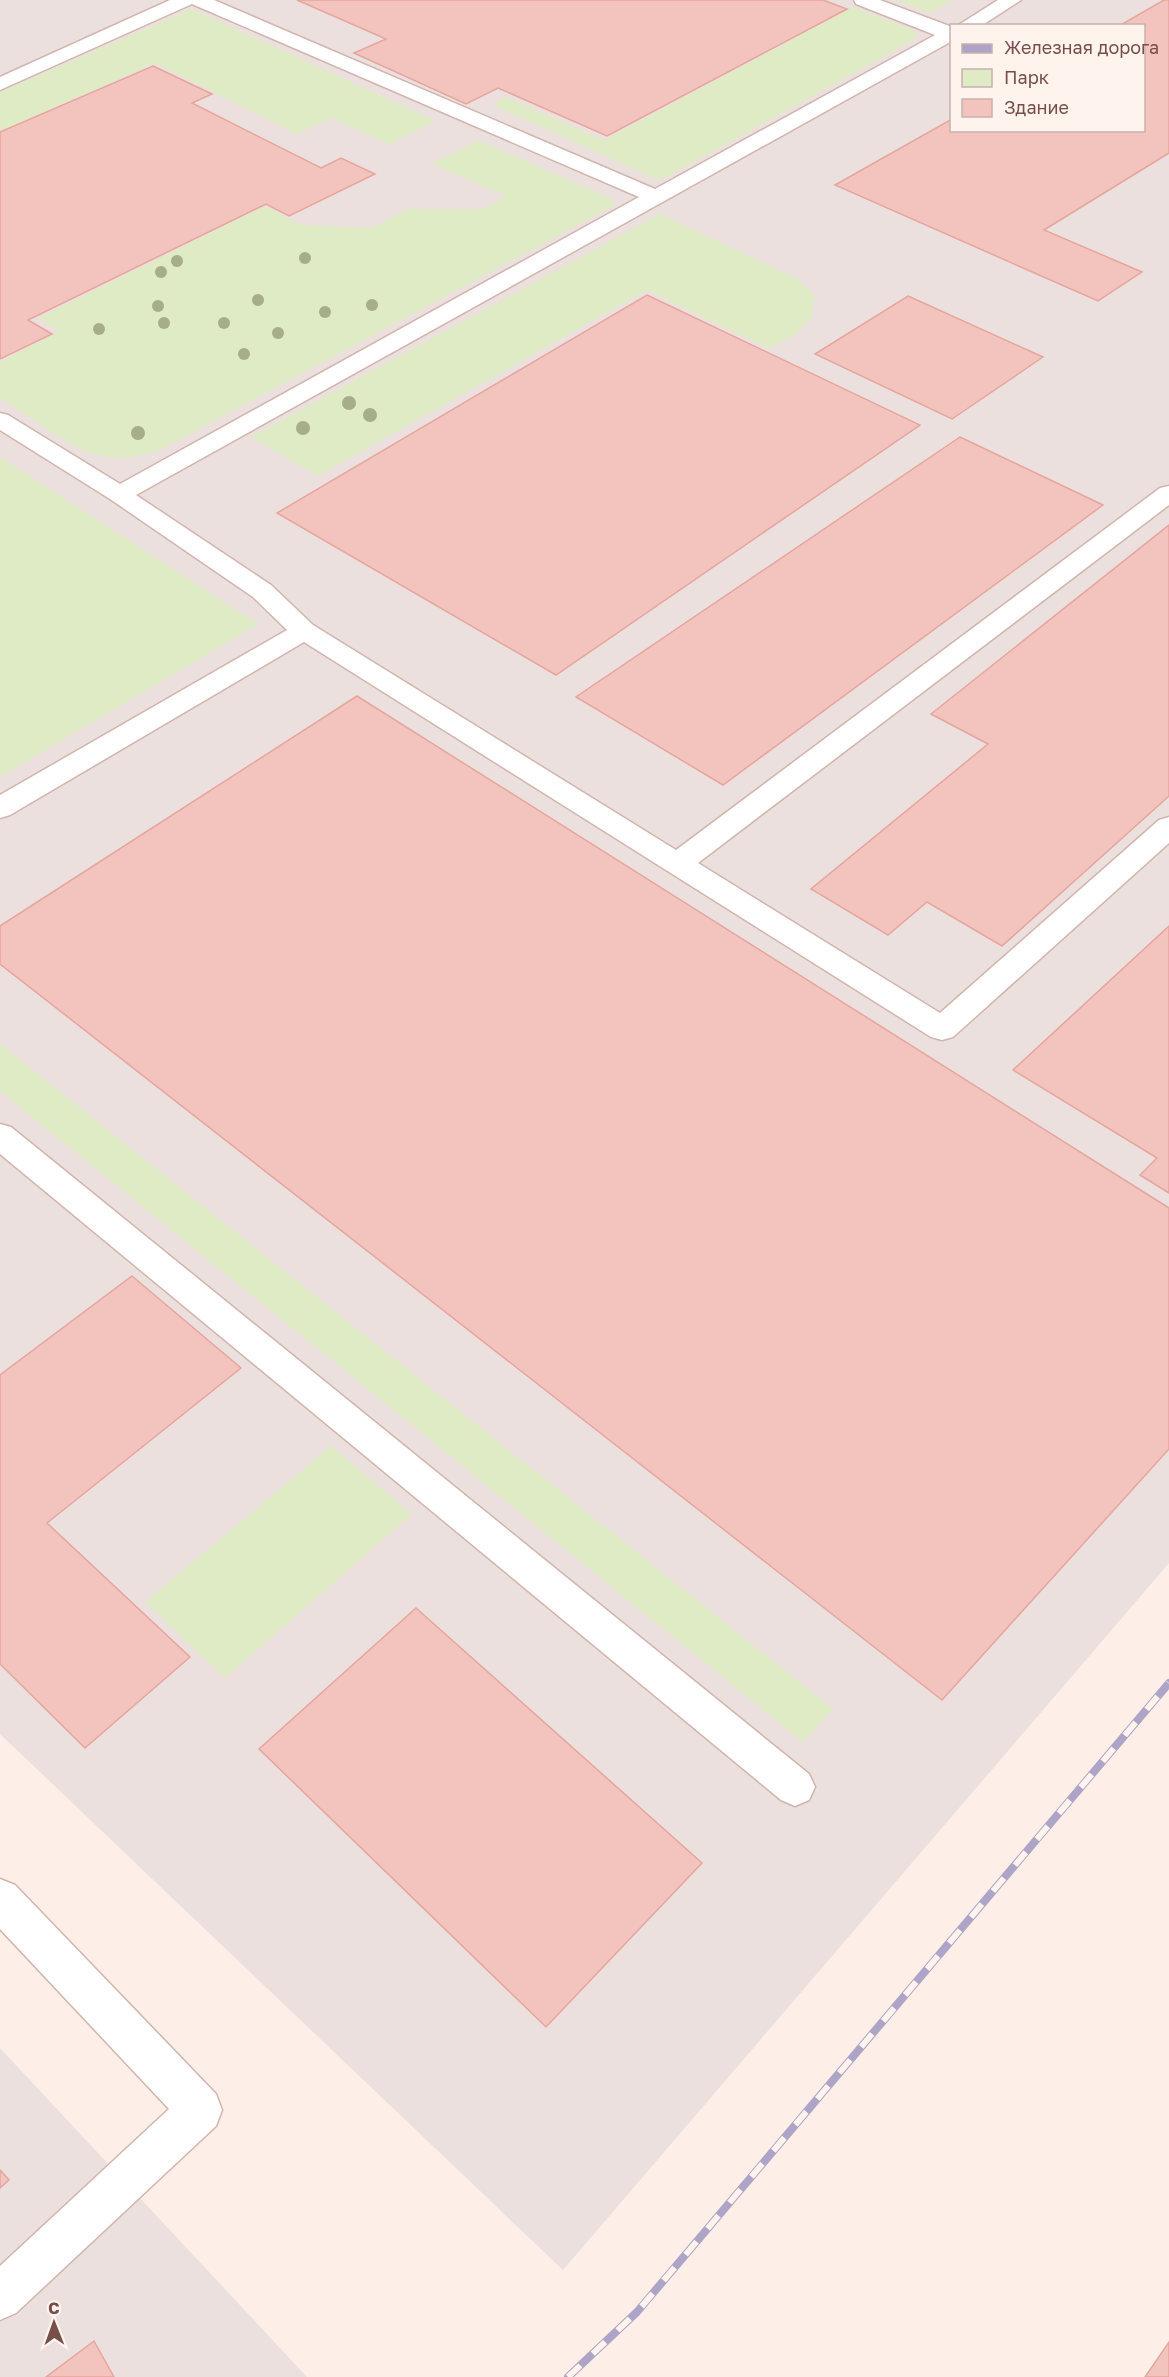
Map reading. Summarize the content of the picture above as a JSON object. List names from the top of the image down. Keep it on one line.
{"legend":["Железная дорога","Парк","Здание"],"north":"top"}
